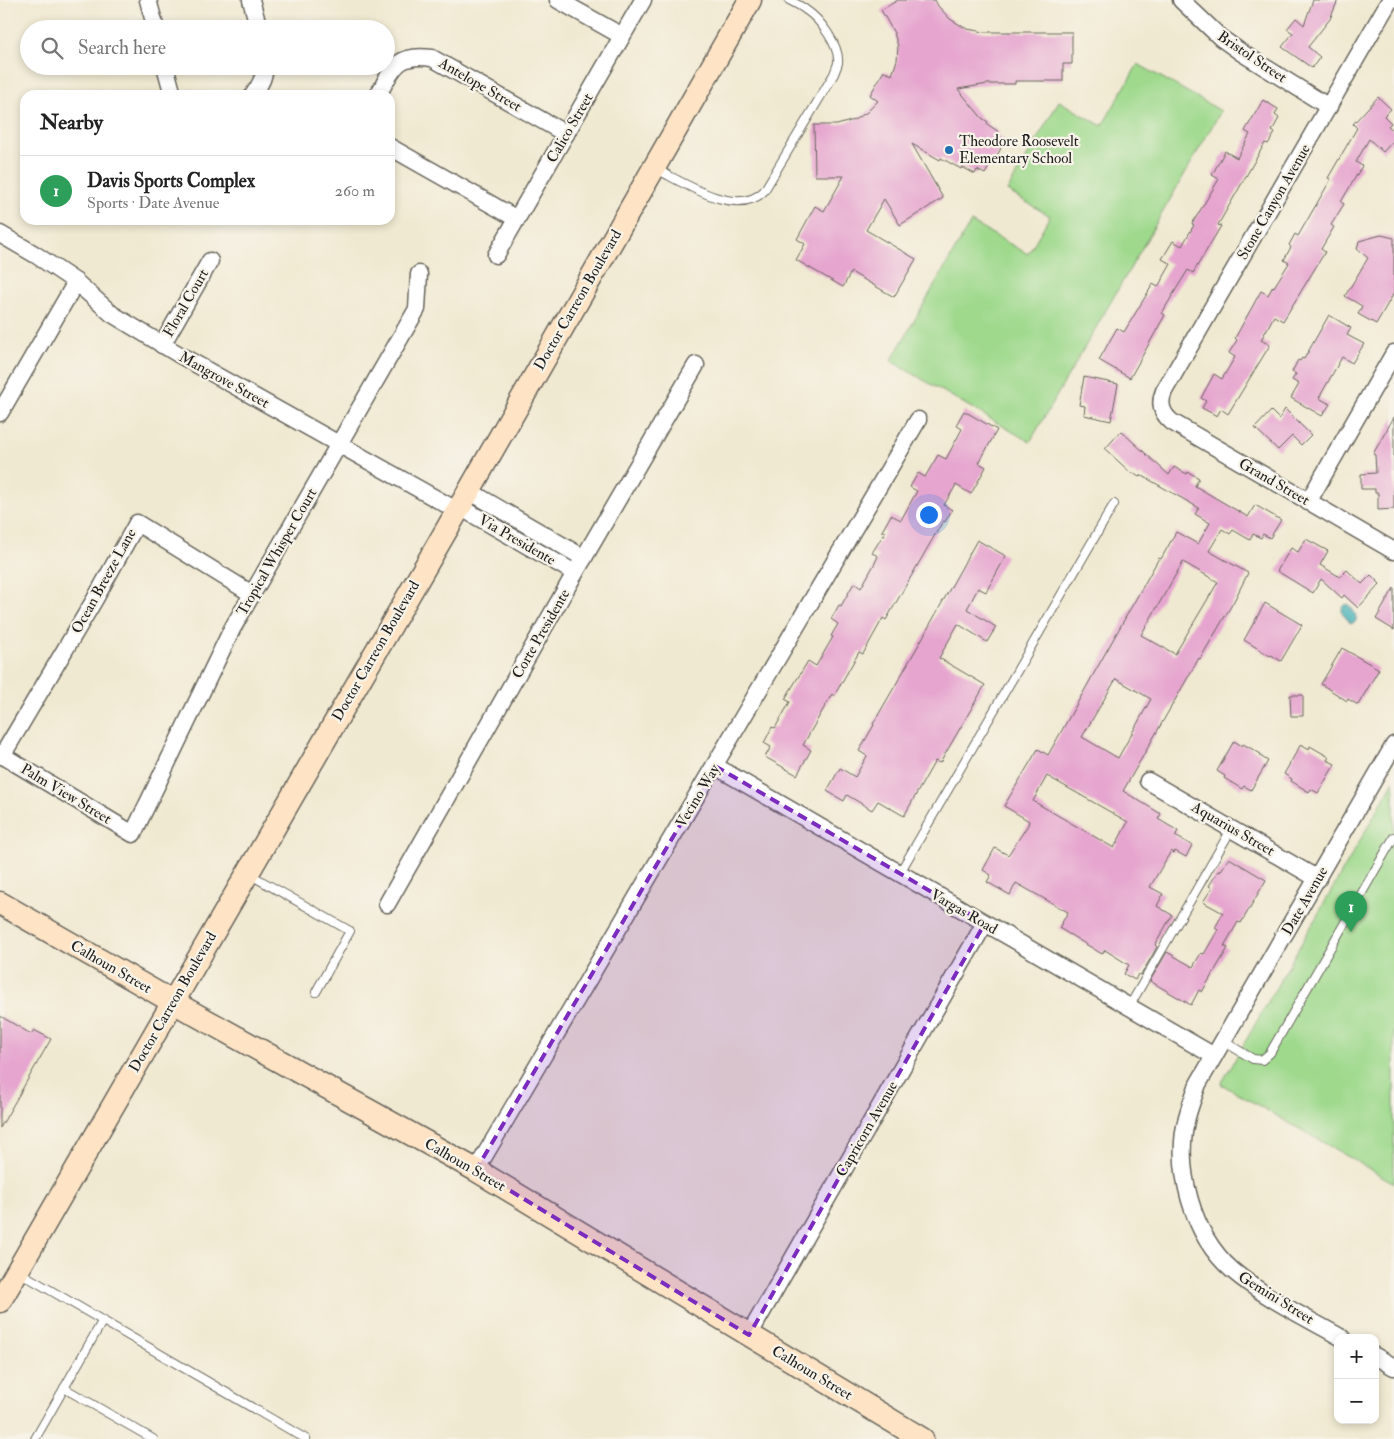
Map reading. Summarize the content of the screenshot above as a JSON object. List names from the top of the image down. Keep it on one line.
{"streets":{"main road":["Doctor Carreon Boulevard","Calhoun Street"],"street":["Bristol Street","Antelope Street","Calico Street","Stone Canyon Avenue","Floral Court","Mangrove Street","Grand Street","Via Presidente","Tropical Whisper Court","Ocean Breeze Lane","Corte Presidente","Palm View Street","Vecino Way","Aquarius Street","Date Avenue","Vargas Road","Capricorn Avenue","Gemini Street"]},"crossings":[["Bristol Street","Stone Canyon Avenue"],["Antelope Street","Calico Street"],["Stone Canyon Avenue","Grand Street"],["Doctor Carreon Boulevard","Mangrove Street"],["Doctor Carreon Boulevard","Via Presidente"],["Doctor Carreon Boulevard","Calhoun Street"],["Floral Court","Mangrove Street"],["Mangrove Street","Via Presidente"],["Mangrove Street","Tropical Whisper Court"],["Via Presidente","Corte Presidente"],["Tropical Whisper Court","Ocean Breeze Lane"],["Tropical Whisper Court","Palm View Street"],["Ocean Breeze Lane","Palm View Street"],["Vecino Way","Vargas Road"],["Vecino Way","Calhoun Street"],["Aquarius Street","Date Avenue"],["Date Avenue","Vargas Road"],["Date Avenue","Gemini Street"],["Vargas Road","Capricorn Avenue"],["Vargas Road","Gemini Street"],["Calhoun Street","Capricorn Avenue"]],"places":["Theodore Roosevelt Elementary School"],"page":{"search":"Search here","heading":"Nearby","list":[{"mark":"1","name":"Davis Sports Complex","note":"Sports · Date Avenue","value":"260 m"}],"pins":"1","map_buttons":["+","−"]}}
